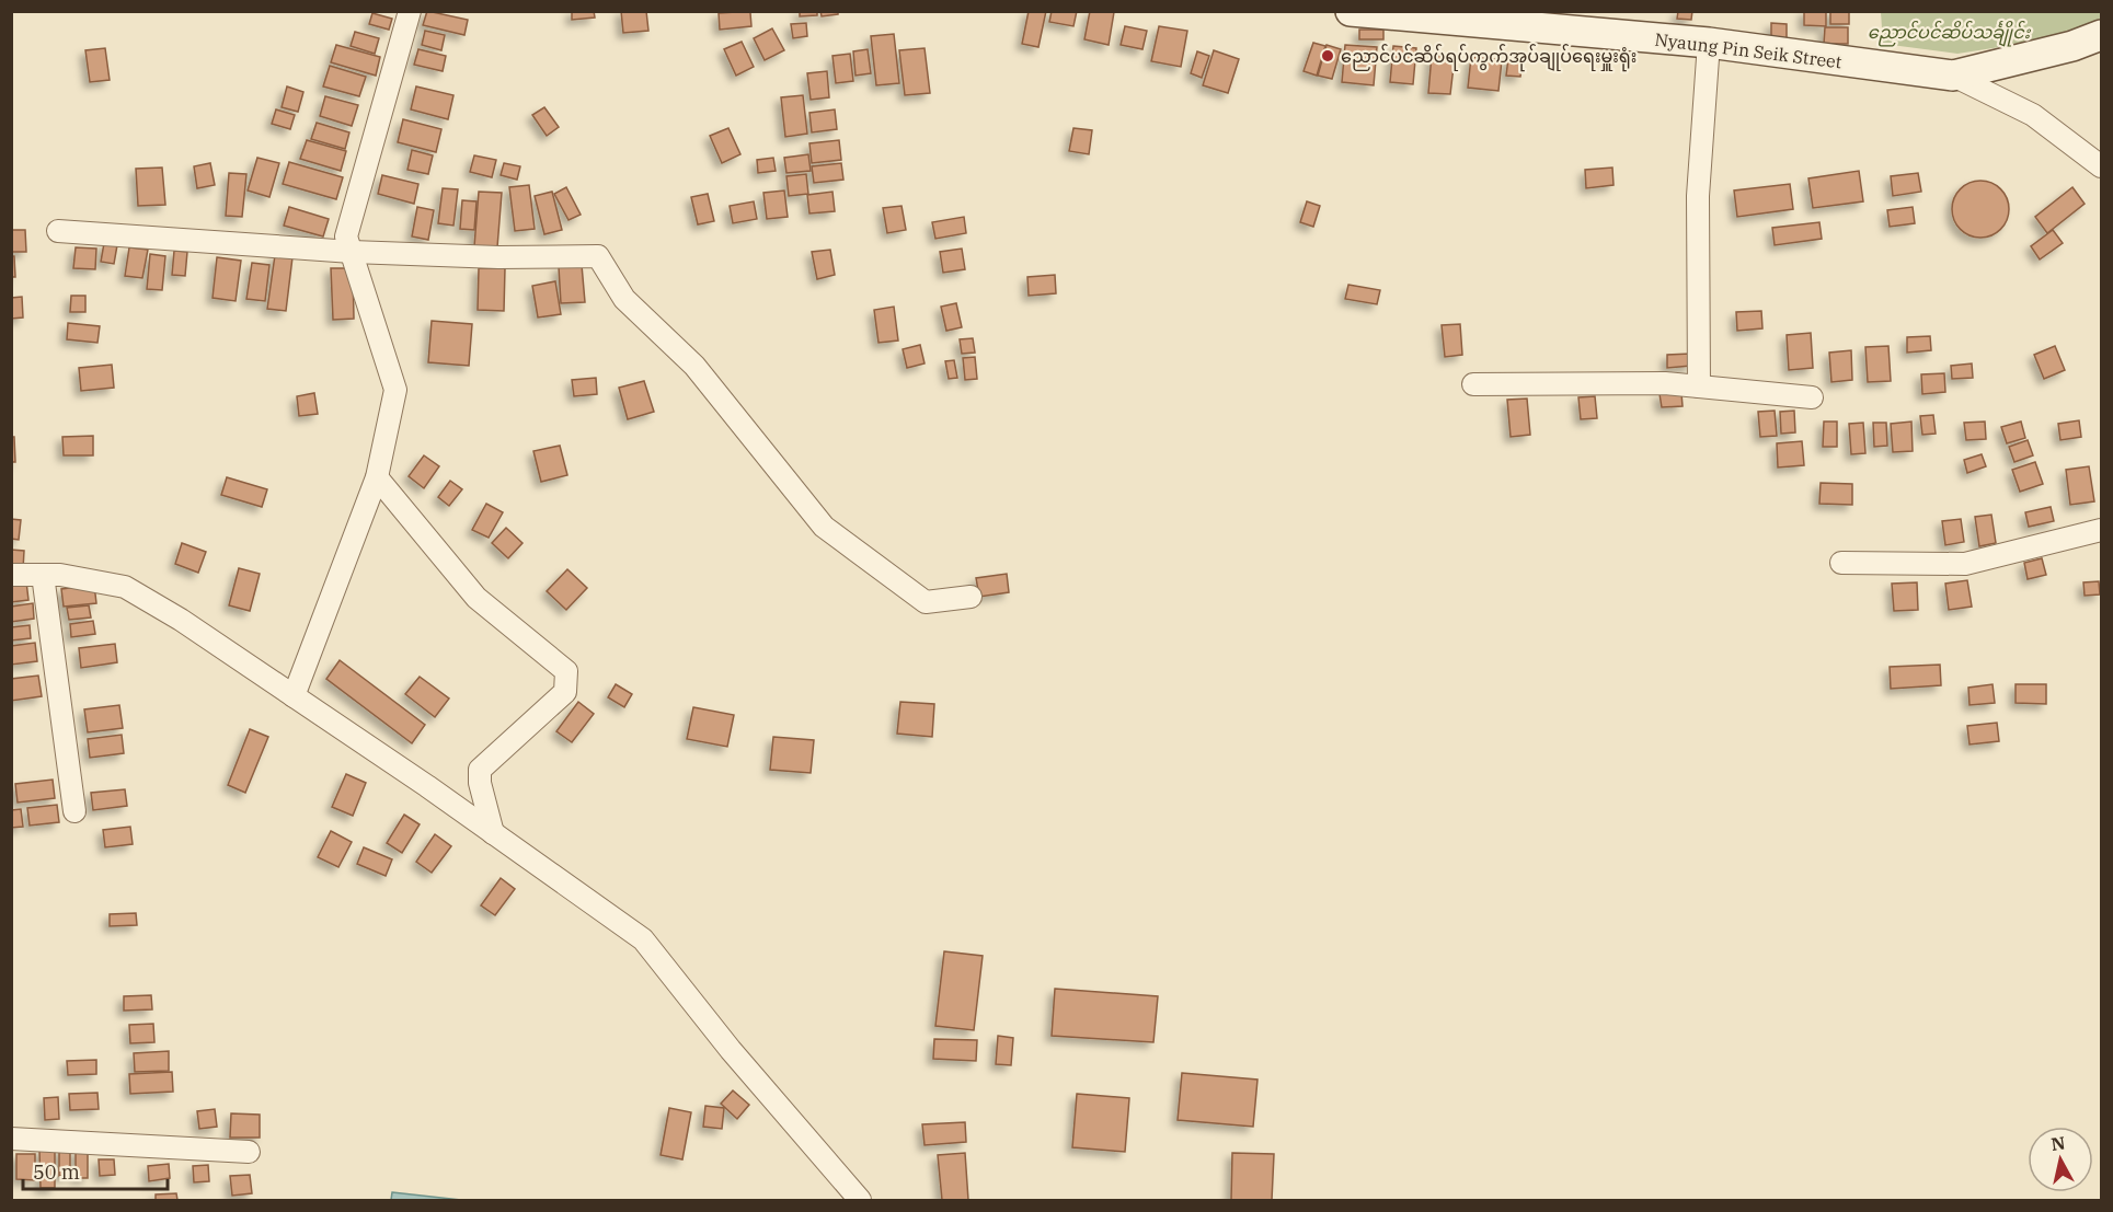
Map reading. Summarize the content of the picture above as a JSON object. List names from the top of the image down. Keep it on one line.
{"streets":{"street":["Nyaung Pin Seik Street"]},"parks":["ညောင်ပင်ဆိပ်သင်္ချိုင်း"],"places":["ညောင်ပင်ဆိပ်ရပ်ကွက်အုပ်ချုပ်ရေးမှူးရုံး"],"scale_bar":"50 m","north":"top"}
